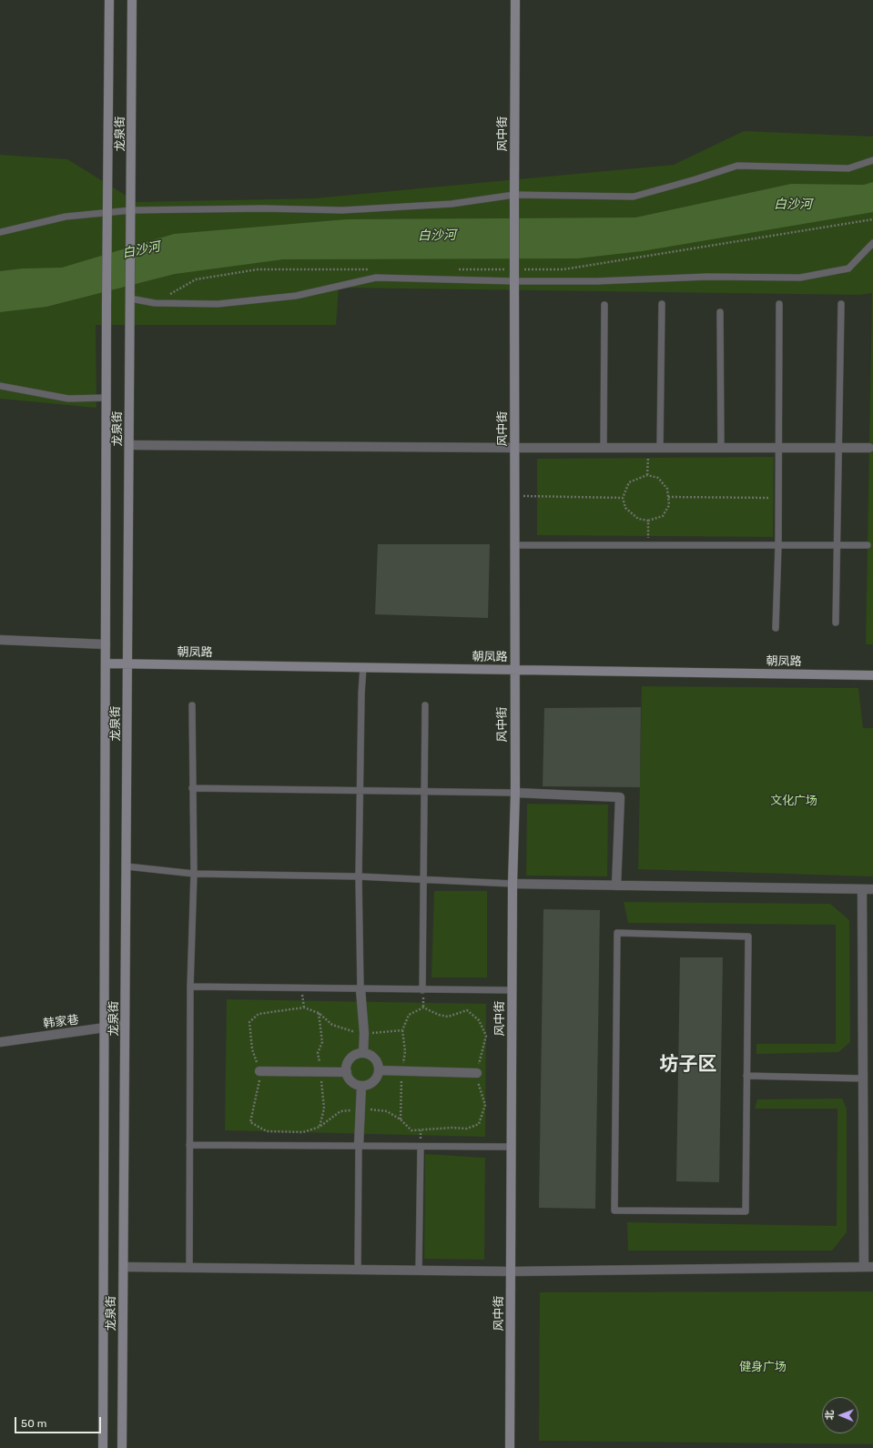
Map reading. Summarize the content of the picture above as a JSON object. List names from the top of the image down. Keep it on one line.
{"streets":{"street":["龙泉街","风中街","朝凤路","韩家巷"]},"crossings":[["龙泉街","朝凤路"],["龙泉街","韩家巷"],["风中街","朝凤路"]],"districts":["坊子区"],"water":["白沙河"],"parks":["文化广场","健身广场"],"scale_bar":"50 m","north":"left"}
